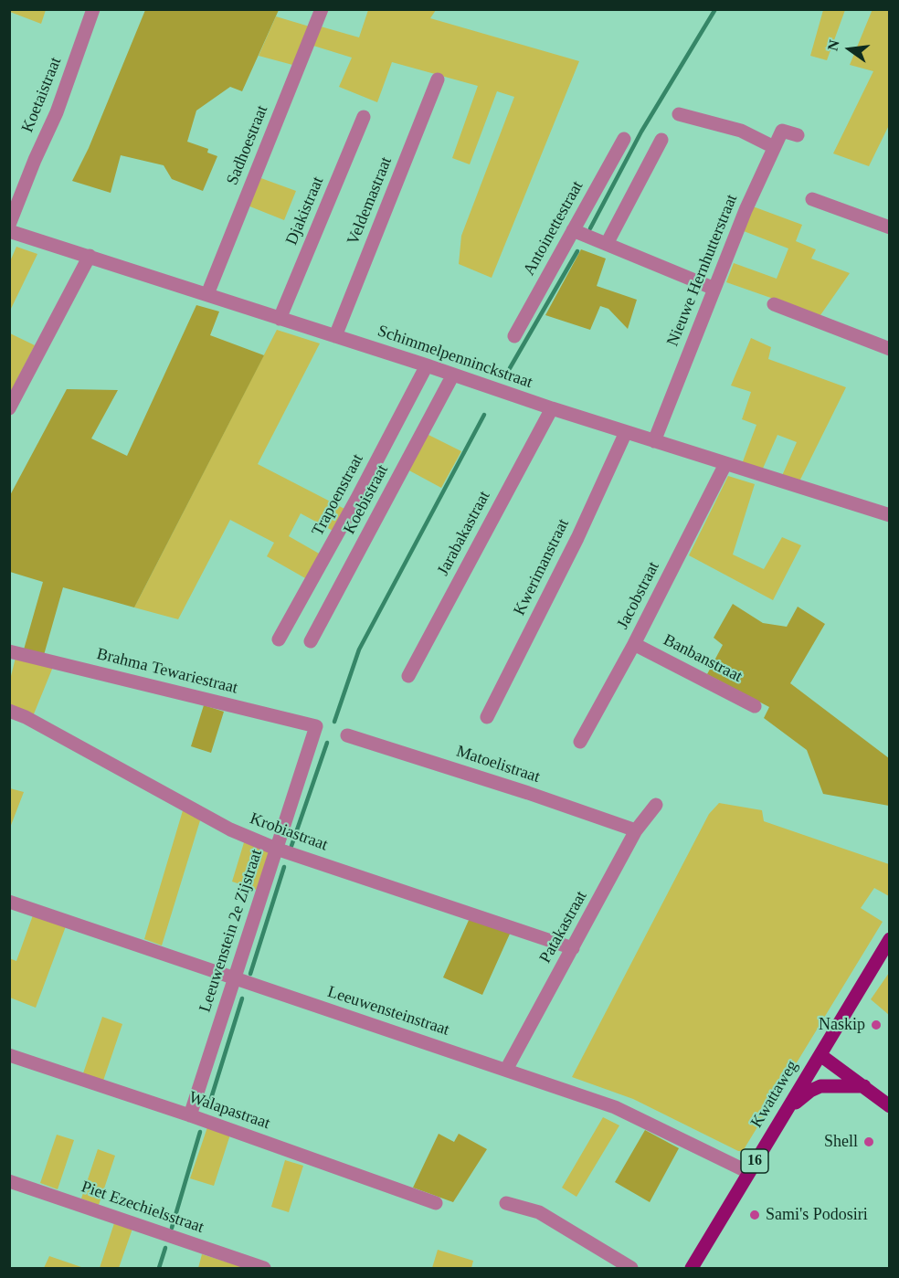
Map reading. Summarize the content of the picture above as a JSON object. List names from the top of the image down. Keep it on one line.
{"streets":{"main road":["Kwattaweg","16"],"street":["Koetaistraat","Sadhoestraat","Veldemastraat","Djakistraat","Antoinettestraat","Nieuwe Hernhutterstraat","Schimmelpenninckstraat","Trapoenstraat","Koebistraat","Jarabakastraat","Kwerimanstraat","Jacobstraat","Banbanstraat","Brahma Tewariestraat","Matoelistraat","Krobiastraat","Patakastraat","Leeuwenstein 2e Zijstraat","Leeuwensteinstraat","Walapastraat","Piet Ezechielsstraat"]},"crossings":[["Sadhoestraat","Schimmelpenninckstraat"],["Veldemastraat","Schimmelpenninckstraat"],["Djakistraat","Schimmelpenninckstraat"],["Nieuwe Hernhutterstraat","Schimmelpenninckstraat"],["Schimmelpenninckstraat","Trapoenstraat"],["Schimmelpenninckstraat","Koebistraat"],["Schimmelpenninckstraat","Jarabakastraat"],["Schimmelpenninckstraat","Kwerimanstraat"],["Schimmelpenninckstraat","Jacobstraat"],["Jacobstraat","Banbanstraat"],["Brahma Tewariestraat","Leeuwenstein 2e Zijstraat"],["Matoelistraat","Patakastraat"],["Krobiastraat","Patakastraat"],["Krobiastraat","Leeuwenstein 2e Zijstraat"],["Patakastraat","Leeuwensteinstraat"],["Leeuwenstein 2e Zijstraat","Leeuwensteinstraat"],["Leeuwenstein 2e Zijstraat","Walapastraat"],["Leeuwensteinstraat","Kwattaweg"]],"places":["Naskip","Shell","Sami's Podosiri"],"north":"left"}
